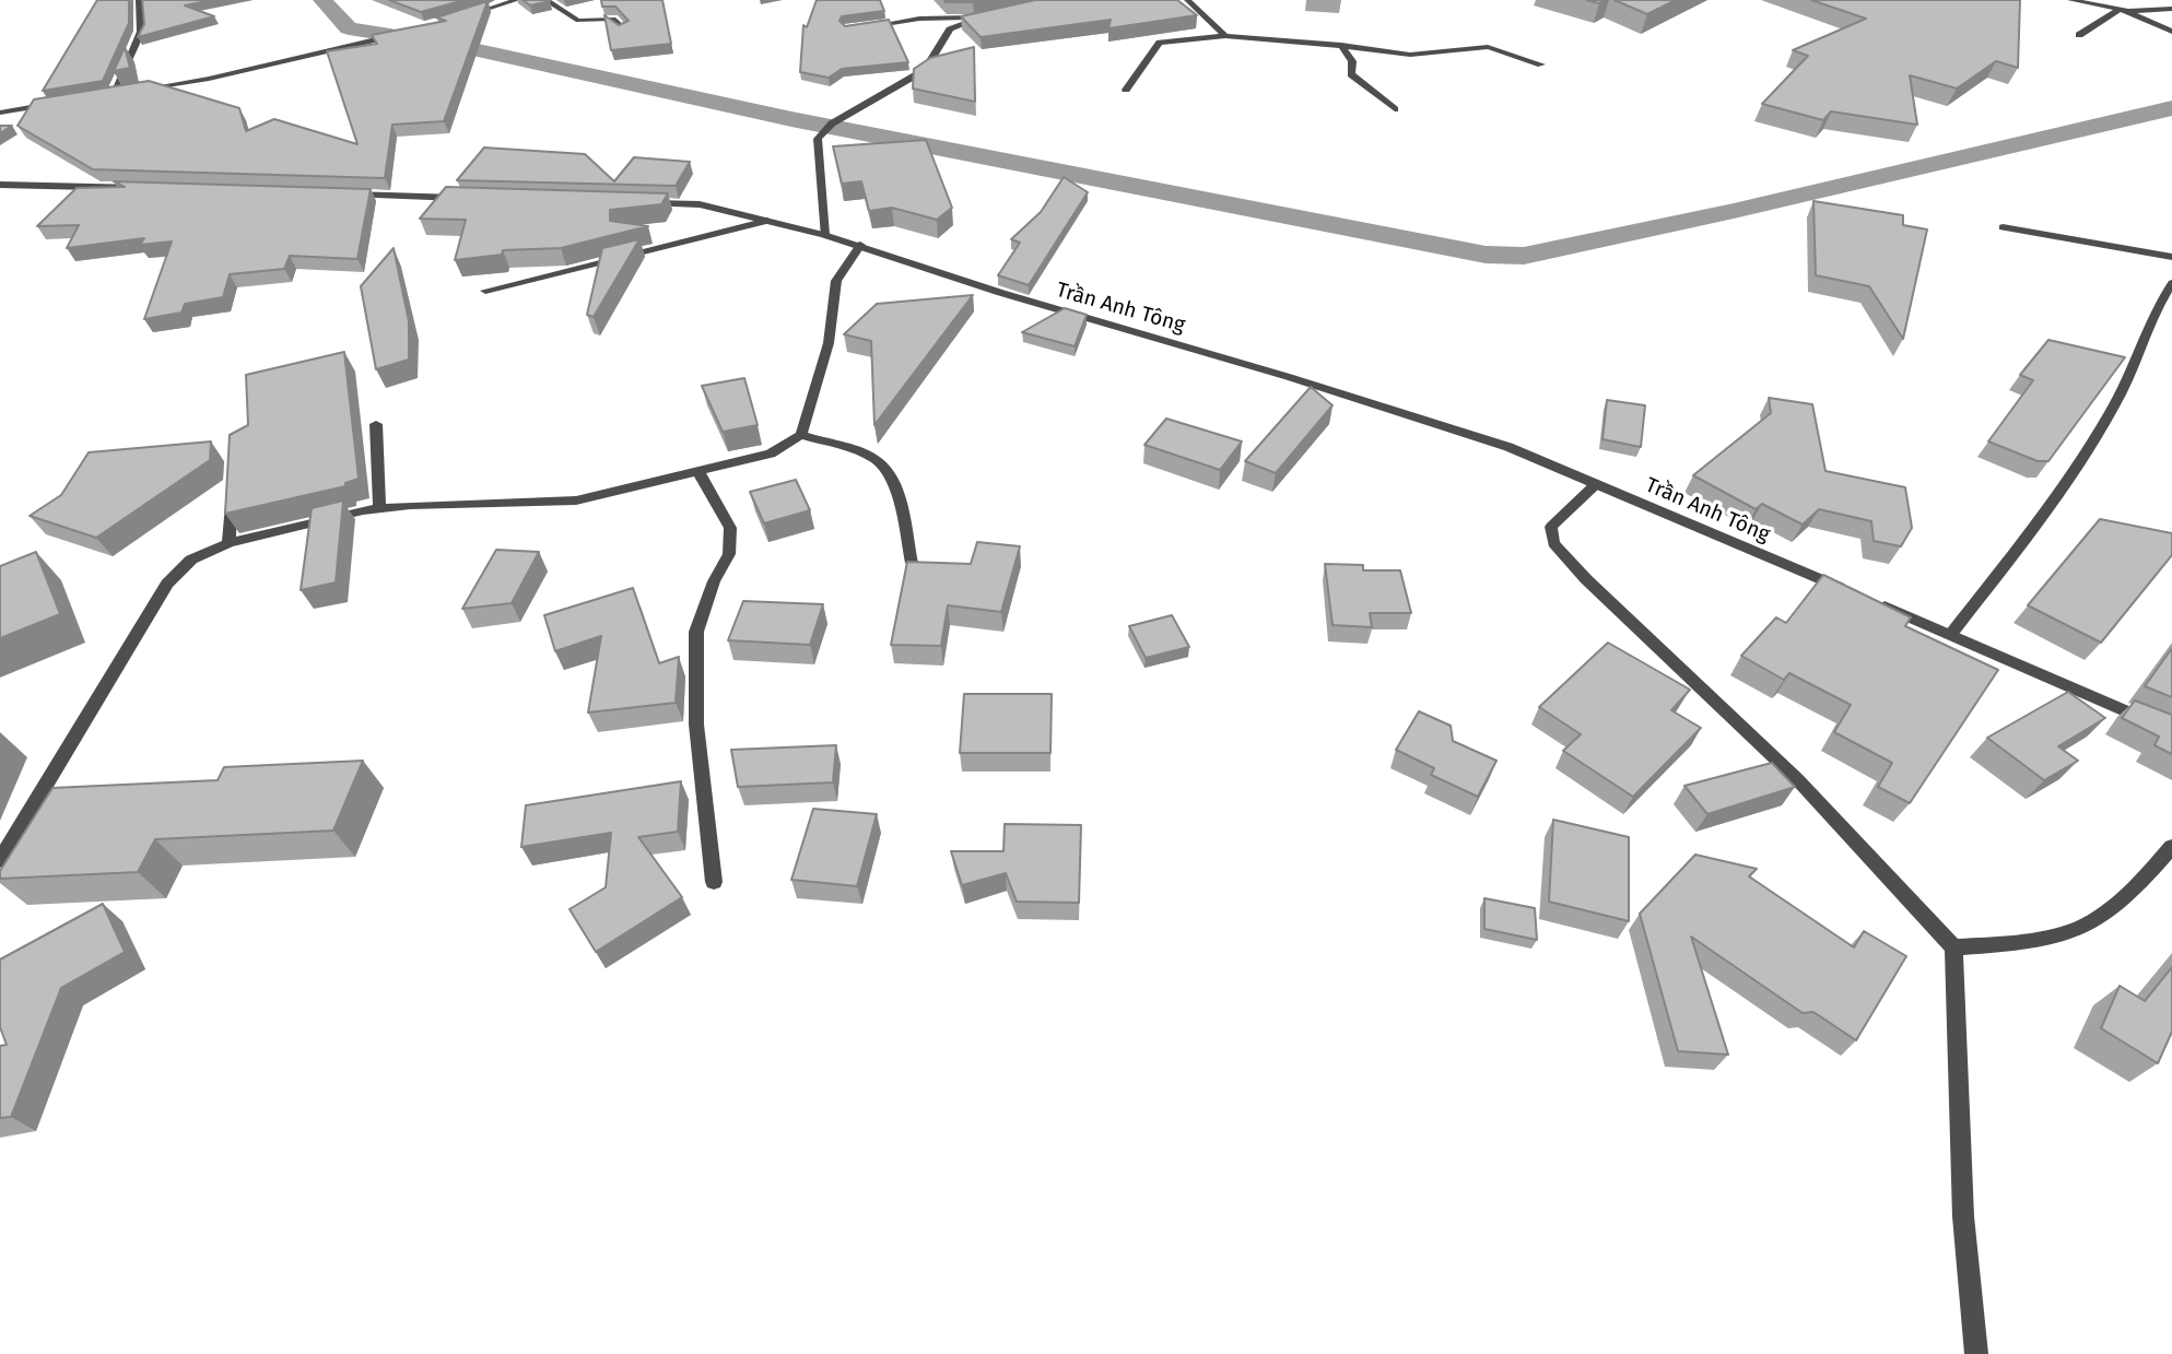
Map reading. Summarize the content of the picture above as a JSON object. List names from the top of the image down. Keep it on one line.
{"streets":{"street":["Trần Anh Tông"]}}
